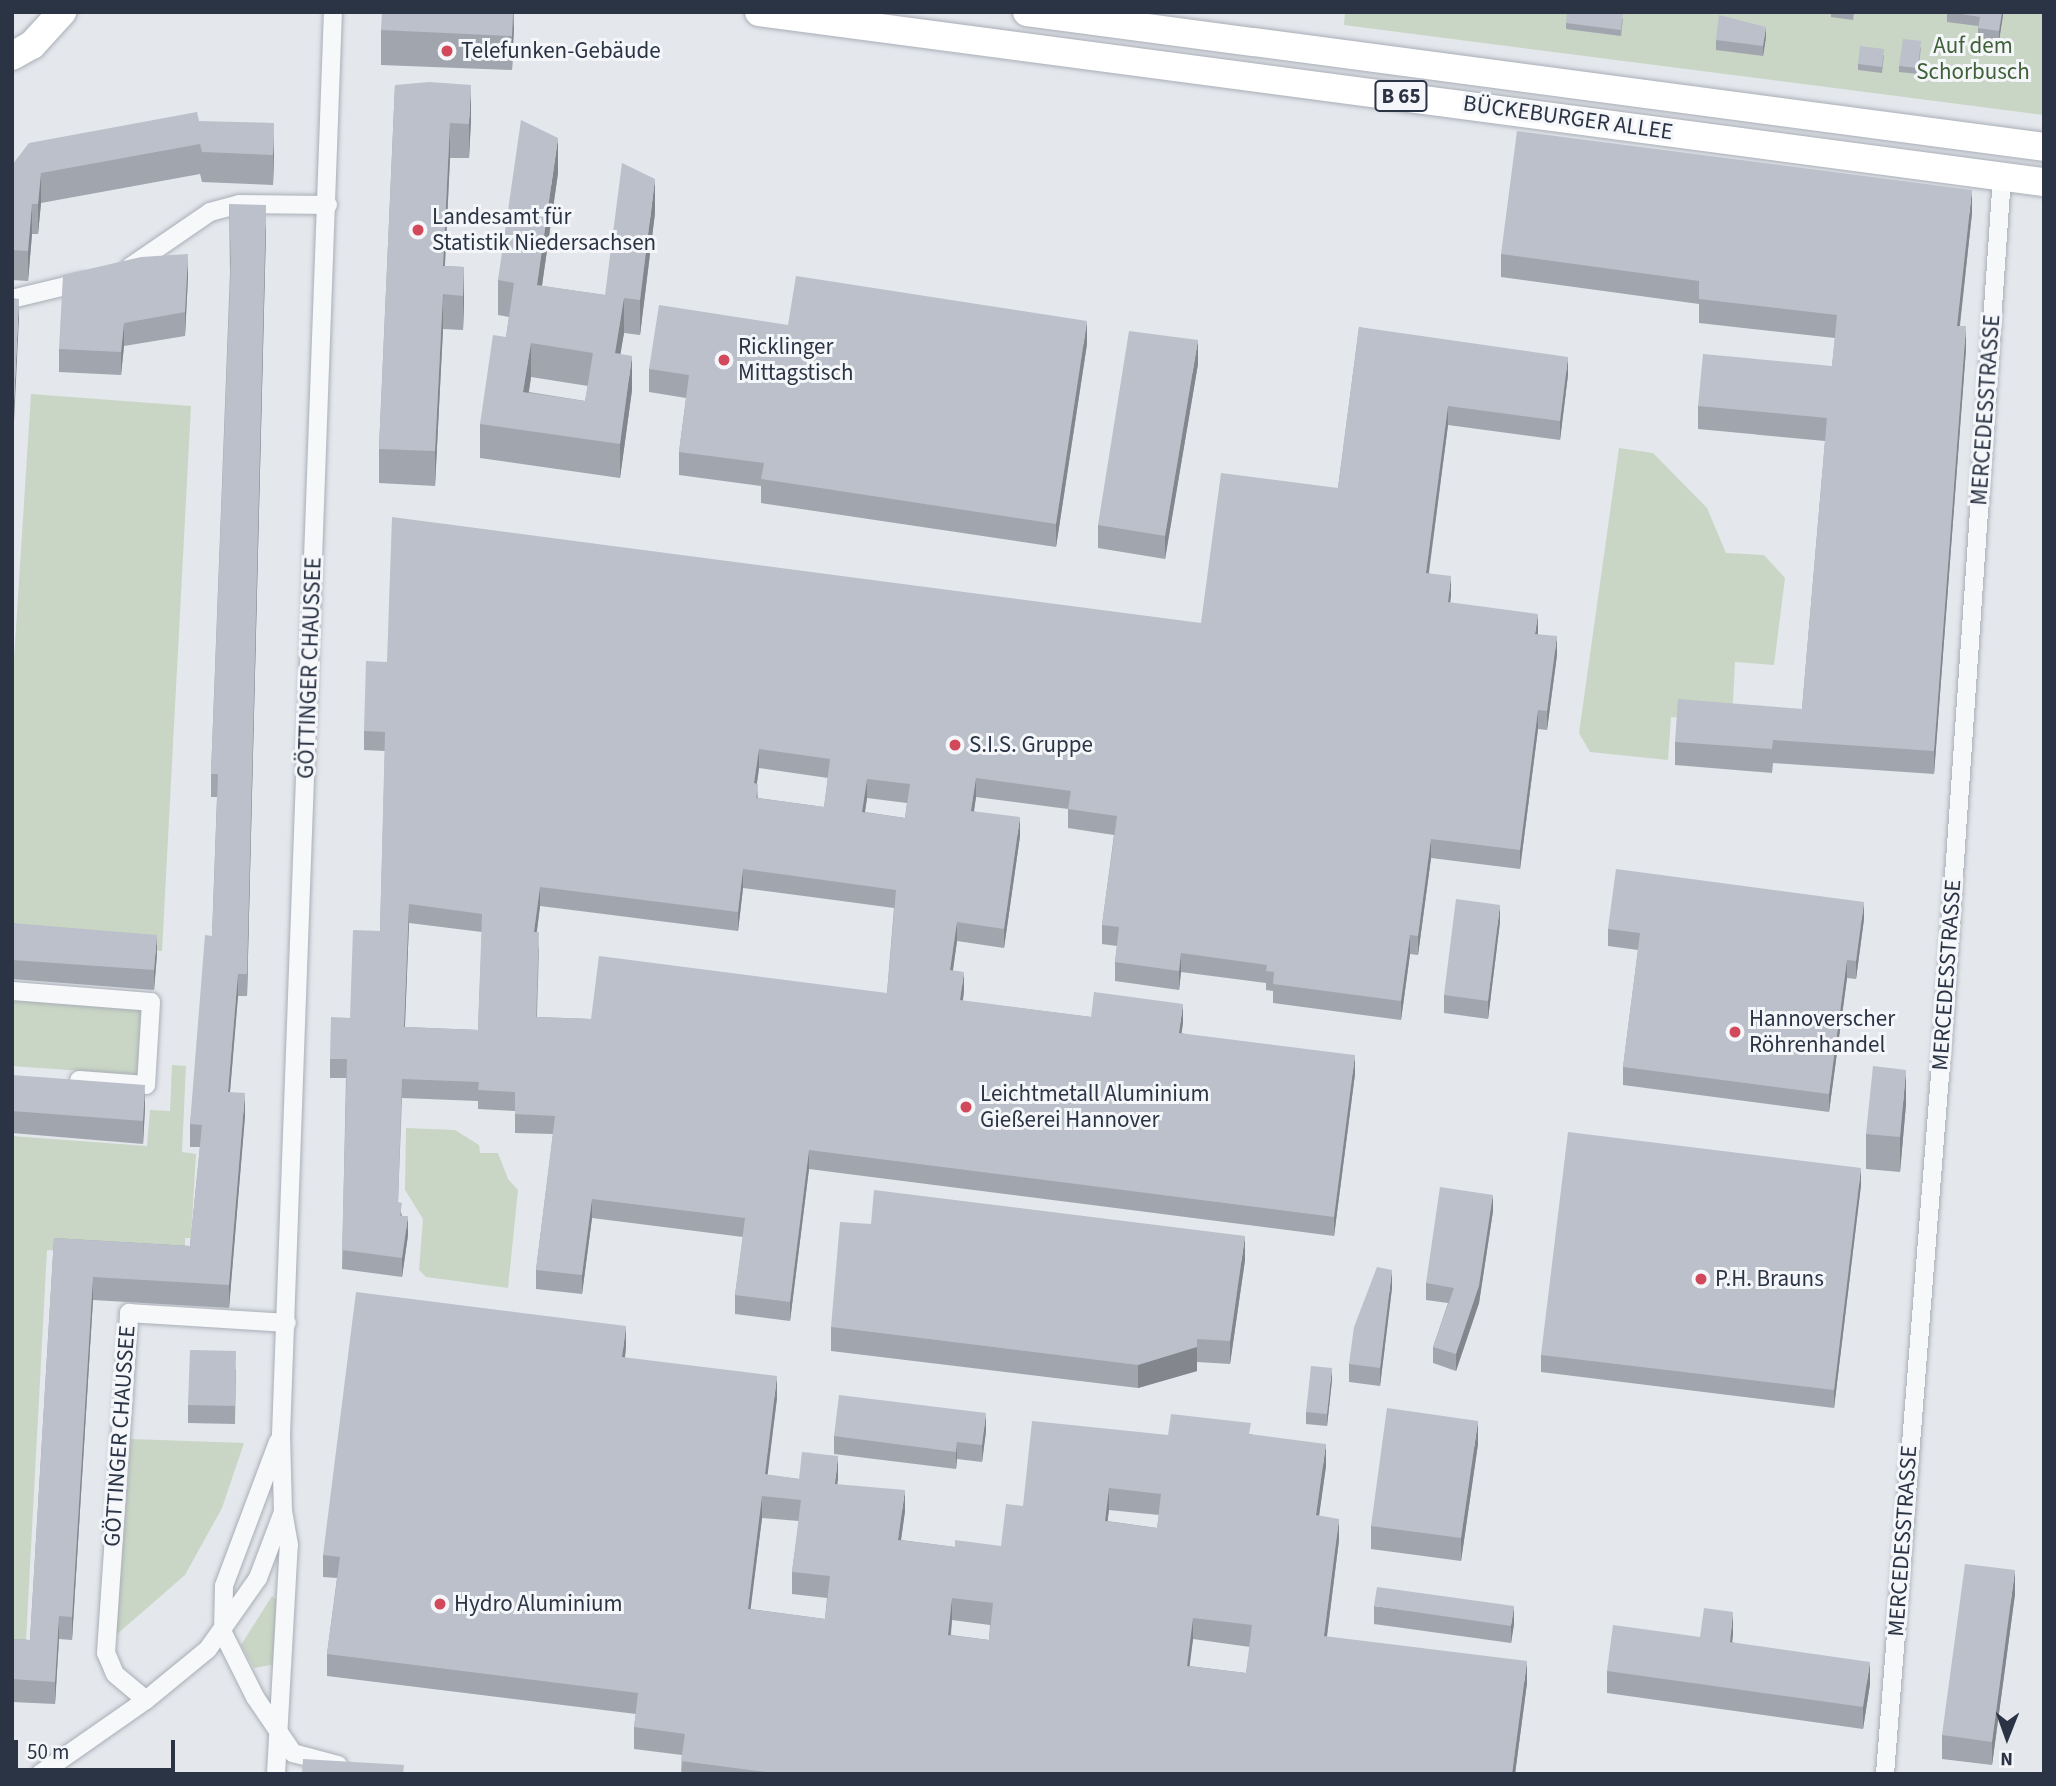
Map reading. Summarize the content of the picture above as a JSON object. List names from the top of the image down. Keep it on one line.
{"streets":{"main road":["B 65","BÜCKEBURGER ALLEE"],"street":["MERCEDESSTRASSE","GÖTTINGER CHAUSSEE"]},"crossings":[["BÜCKEBURGER ALLEE","MERCEDESSTRASSE"]],"parks":["Auf dem Schorbusch"],"places":["Telefunken-Gebäude","Landesamt für Statistik Niedersachsen","Ricklinger Mittagstisch","S.I.S. Gruppe","Hannoverscher Röhrenhandel","Leichtmetall Aluminium Gießerei Hannover","P.H. Brauns","Hydro Aluminium"],"scale_bar":"50 m","north":"bottom"}
